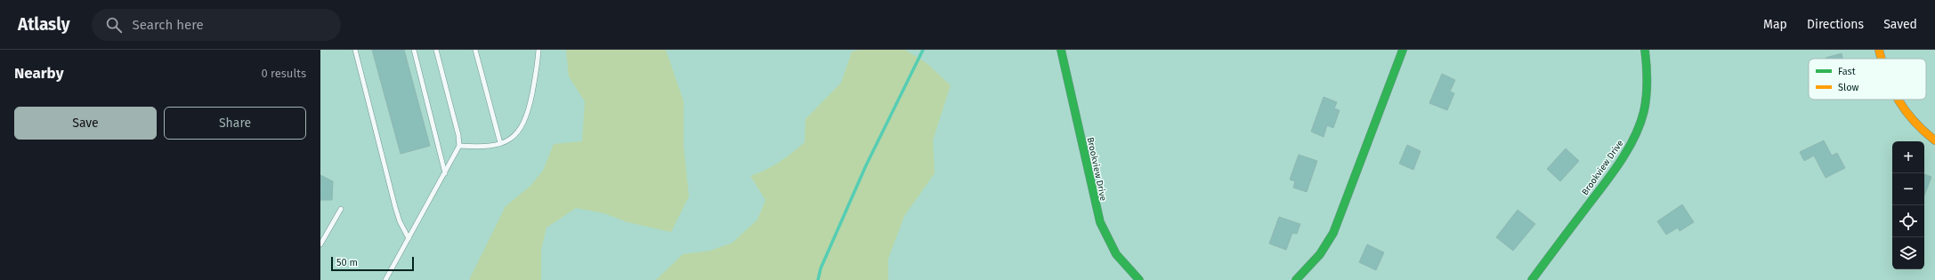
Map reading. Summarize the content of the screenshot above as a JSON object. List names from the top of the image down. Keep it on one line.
{"streets":{"street":["Brookview Drive"]},"legend":["Fast","Slow"],"scale_bar":"50 m","page":{"header":"Atlasly","search":"Search here","nav":["Map","Directions","Saved"],"heading":["Nearby","0 results"],"buttons":["Save","Share"],"map_buttons":["+","−"],"scale":"50 m"}}
